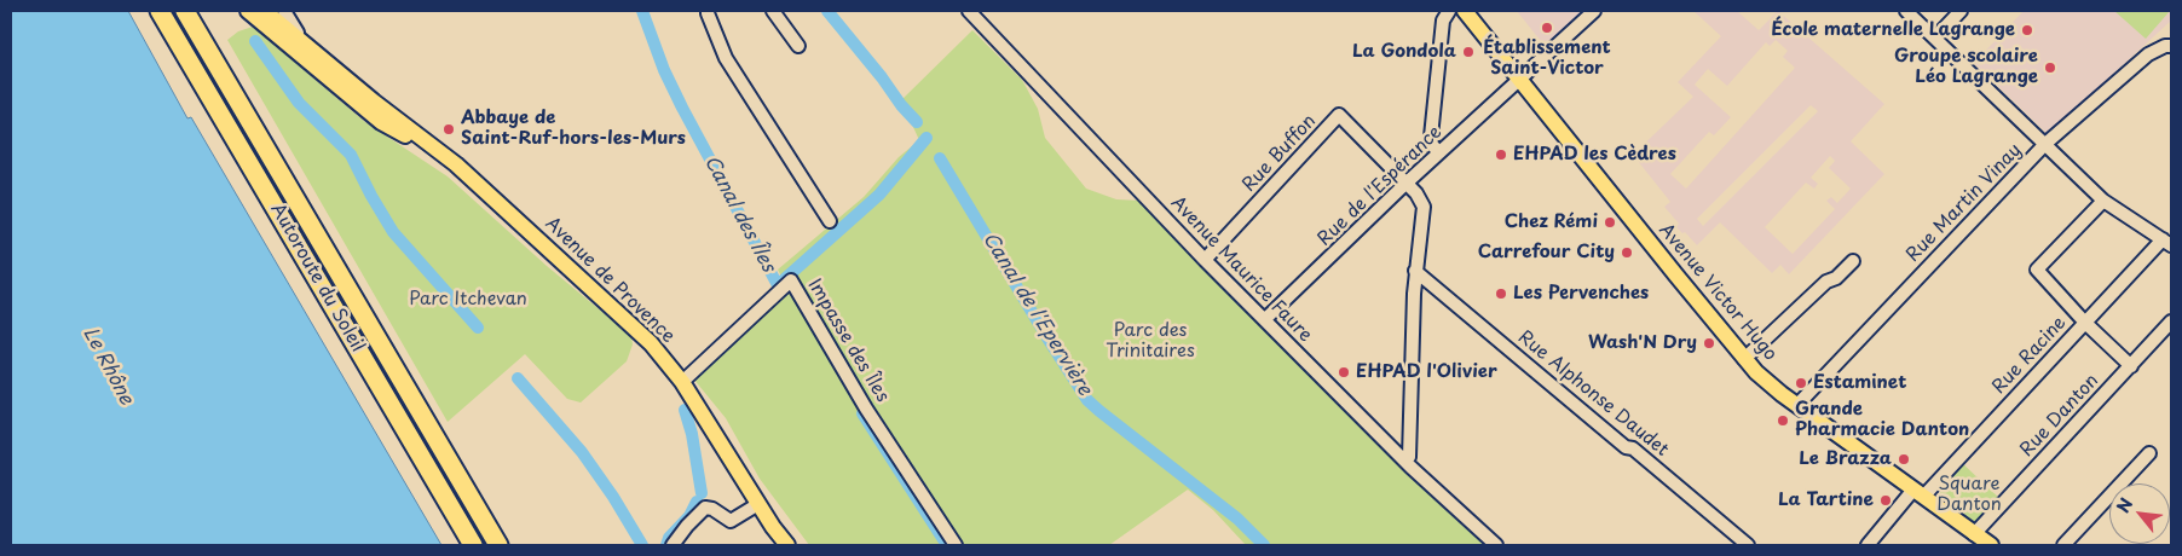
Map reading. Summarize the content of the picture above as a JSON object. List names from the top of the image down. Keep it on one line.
{"streets":{"highway":["Autoroute du Soleil"],"main road":["Avenue de Provence","Avenue Victor Hugo"],"street":["Rue Buffon","Rue de l'Espérance","Rue Martin Vinay","Avenue Maurice Faure","Impasse des Îles","Rue Racine","Rue Alphonse Daudet","Rue Danton"]},"crossings":[["Rue Buffon","Rue de l'Espérance"],["Rue Buffon","Avenue Maurice Faure"],["Rue de l'Espérance","Avenue Maurice Faure"],["Rue de l'Espérance","Avenue Victor Hugo"],["Rue Martin Vinay","Avenue Victor Hugo"],["Avenue de Provence","Impasse des Îles"],["Avenue Victor Hugo","Rue Racine"],["Avenue Victor Hugo","Rue Danton"]],"water":["Canal des Îles","Canal de l'Epervière","Le Rhône"],"parks":["Parc Itchevan","Parc des Trinitaires","Square Danton"],"places":["Établissement Saint-Victor","École maternelle Lagrange","La Gondola","Groupe scolaire Léo Lagrange","Abbaye de Saint-Ruf-hors-les-Murs","EHPAD les Cèdres","Chez Rémi","Carrefour City","Les Pervenches","Wash'N Dry","EHPAD l'Olivier","Estaminet","Grande Pharmacie Danton","Le Brazza","La Tartine"],"north":"top left"}
